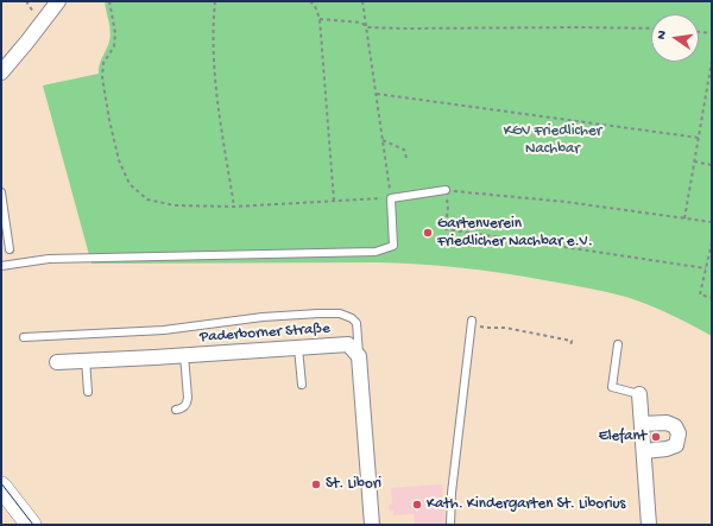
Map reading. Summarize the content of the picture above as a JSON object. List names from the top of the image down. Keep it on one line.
{"streets":{"street":["Paderborner Straße"]},"parks":["KGV Friedlicher Nachbar"],"places":["Gartenverein Friedlicher Nachbar e.V.","Elefant","St. Libori","Kath. Kindergarten St. Liborius"],"north":"left"}
